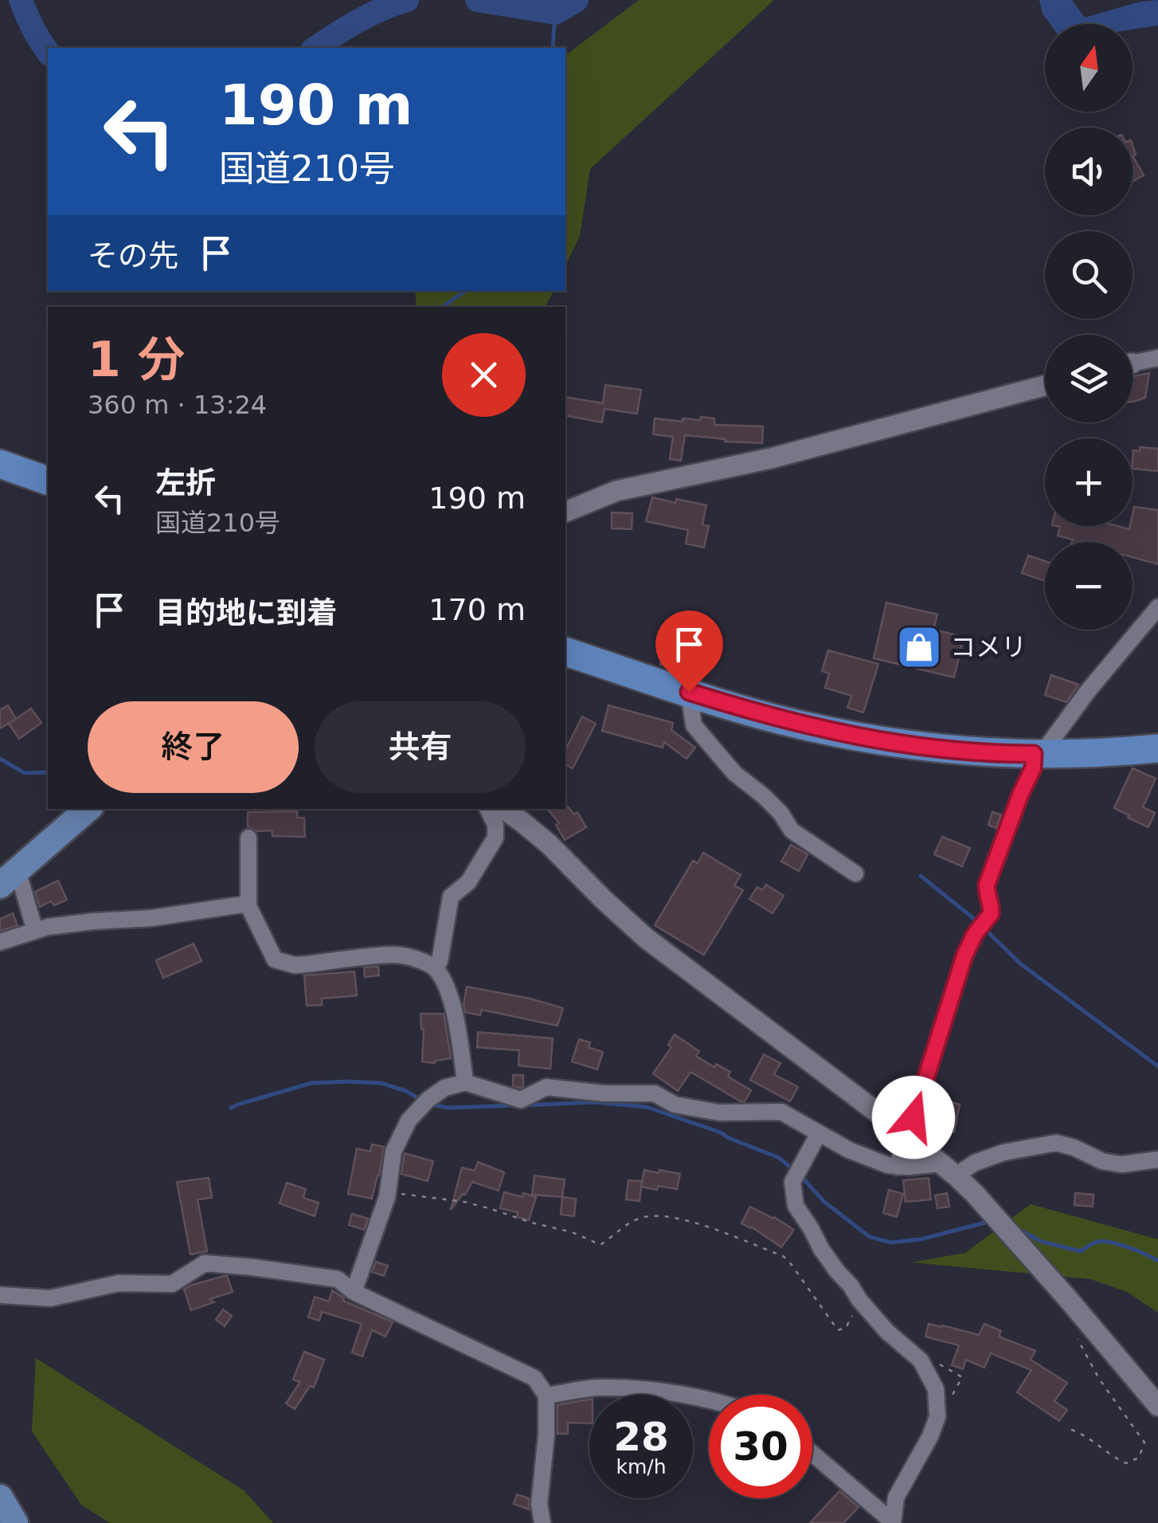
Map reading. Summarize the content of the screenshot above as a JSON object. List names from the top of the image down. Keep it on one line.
{"places":{"shop":["コメリ"]},"north":"top","page":{"map_buttons":["+","−"],"turn":["190 m","国道210号"],"then":"その先","heading":["1 分","360 m · 13:24"],"list":[{"name":"左折","note":"国道210号","value":"190 m"},{"name":"目的地に到着","value":"170 m"}],"buttons":["終了","共有"],"speed":"28 km/h","limit":"30"}}
